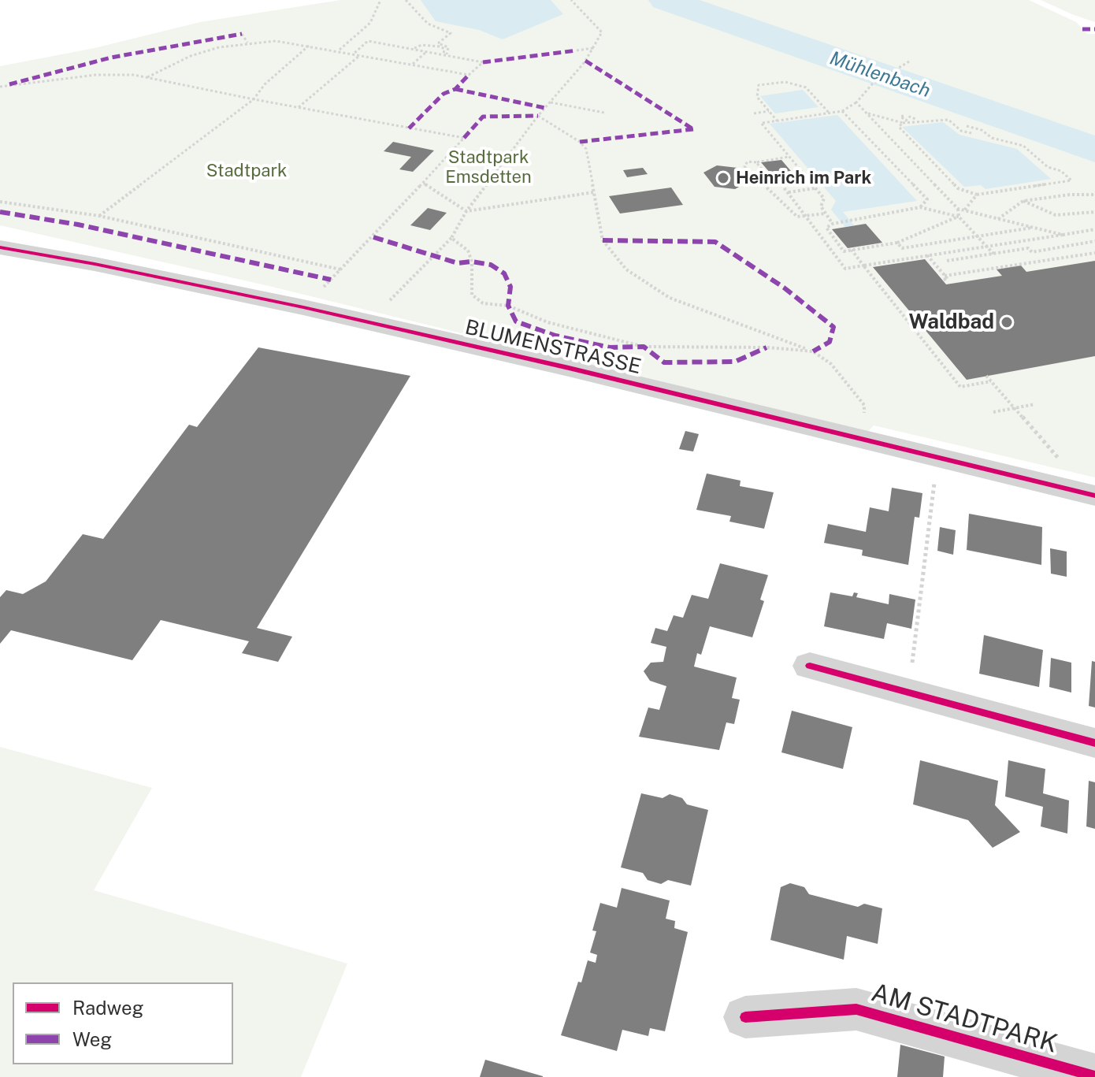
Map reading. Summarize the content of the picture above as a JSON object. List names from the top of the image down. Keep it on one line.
{"streets":{"street":["BLUMENSTRASSE","AM STADTPARK"]},"water":["Mühlenbach"],"parks":["Stadtpark Emsdetten","Stadtpark"],"places":["Heinrich im Park","Waldbad"],"legend":["Radweg","Weg"]}
